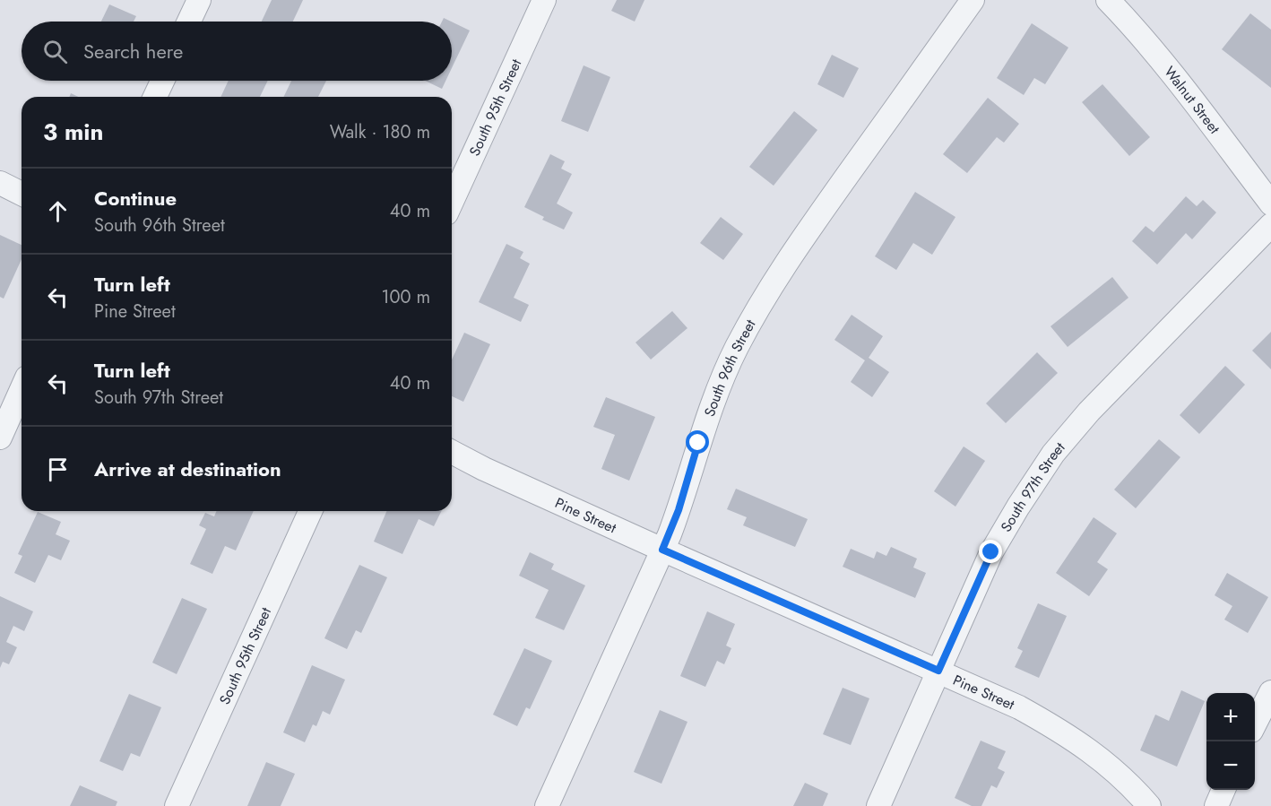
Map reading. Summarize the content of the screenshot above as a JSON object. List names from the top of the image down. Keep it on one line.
{"streets":{"street":["Walnut Street","South 95th Street","South 96th Street","South 97th Street","Pine Street"]},"crossings":[["South 96th Street","Pine Street"],["South 97th Street","Pine Street"]],"page":{"search":"Search here","heading":["3 min","Walk · 180 m"],"list":[["Continue","South 96th Street","40 m"],["Turn left","Pine Street","100 m"],["Turn left","South 97th Street","40 m"],"Arrive at destination"],"map_buttons":["+","−"]}}
